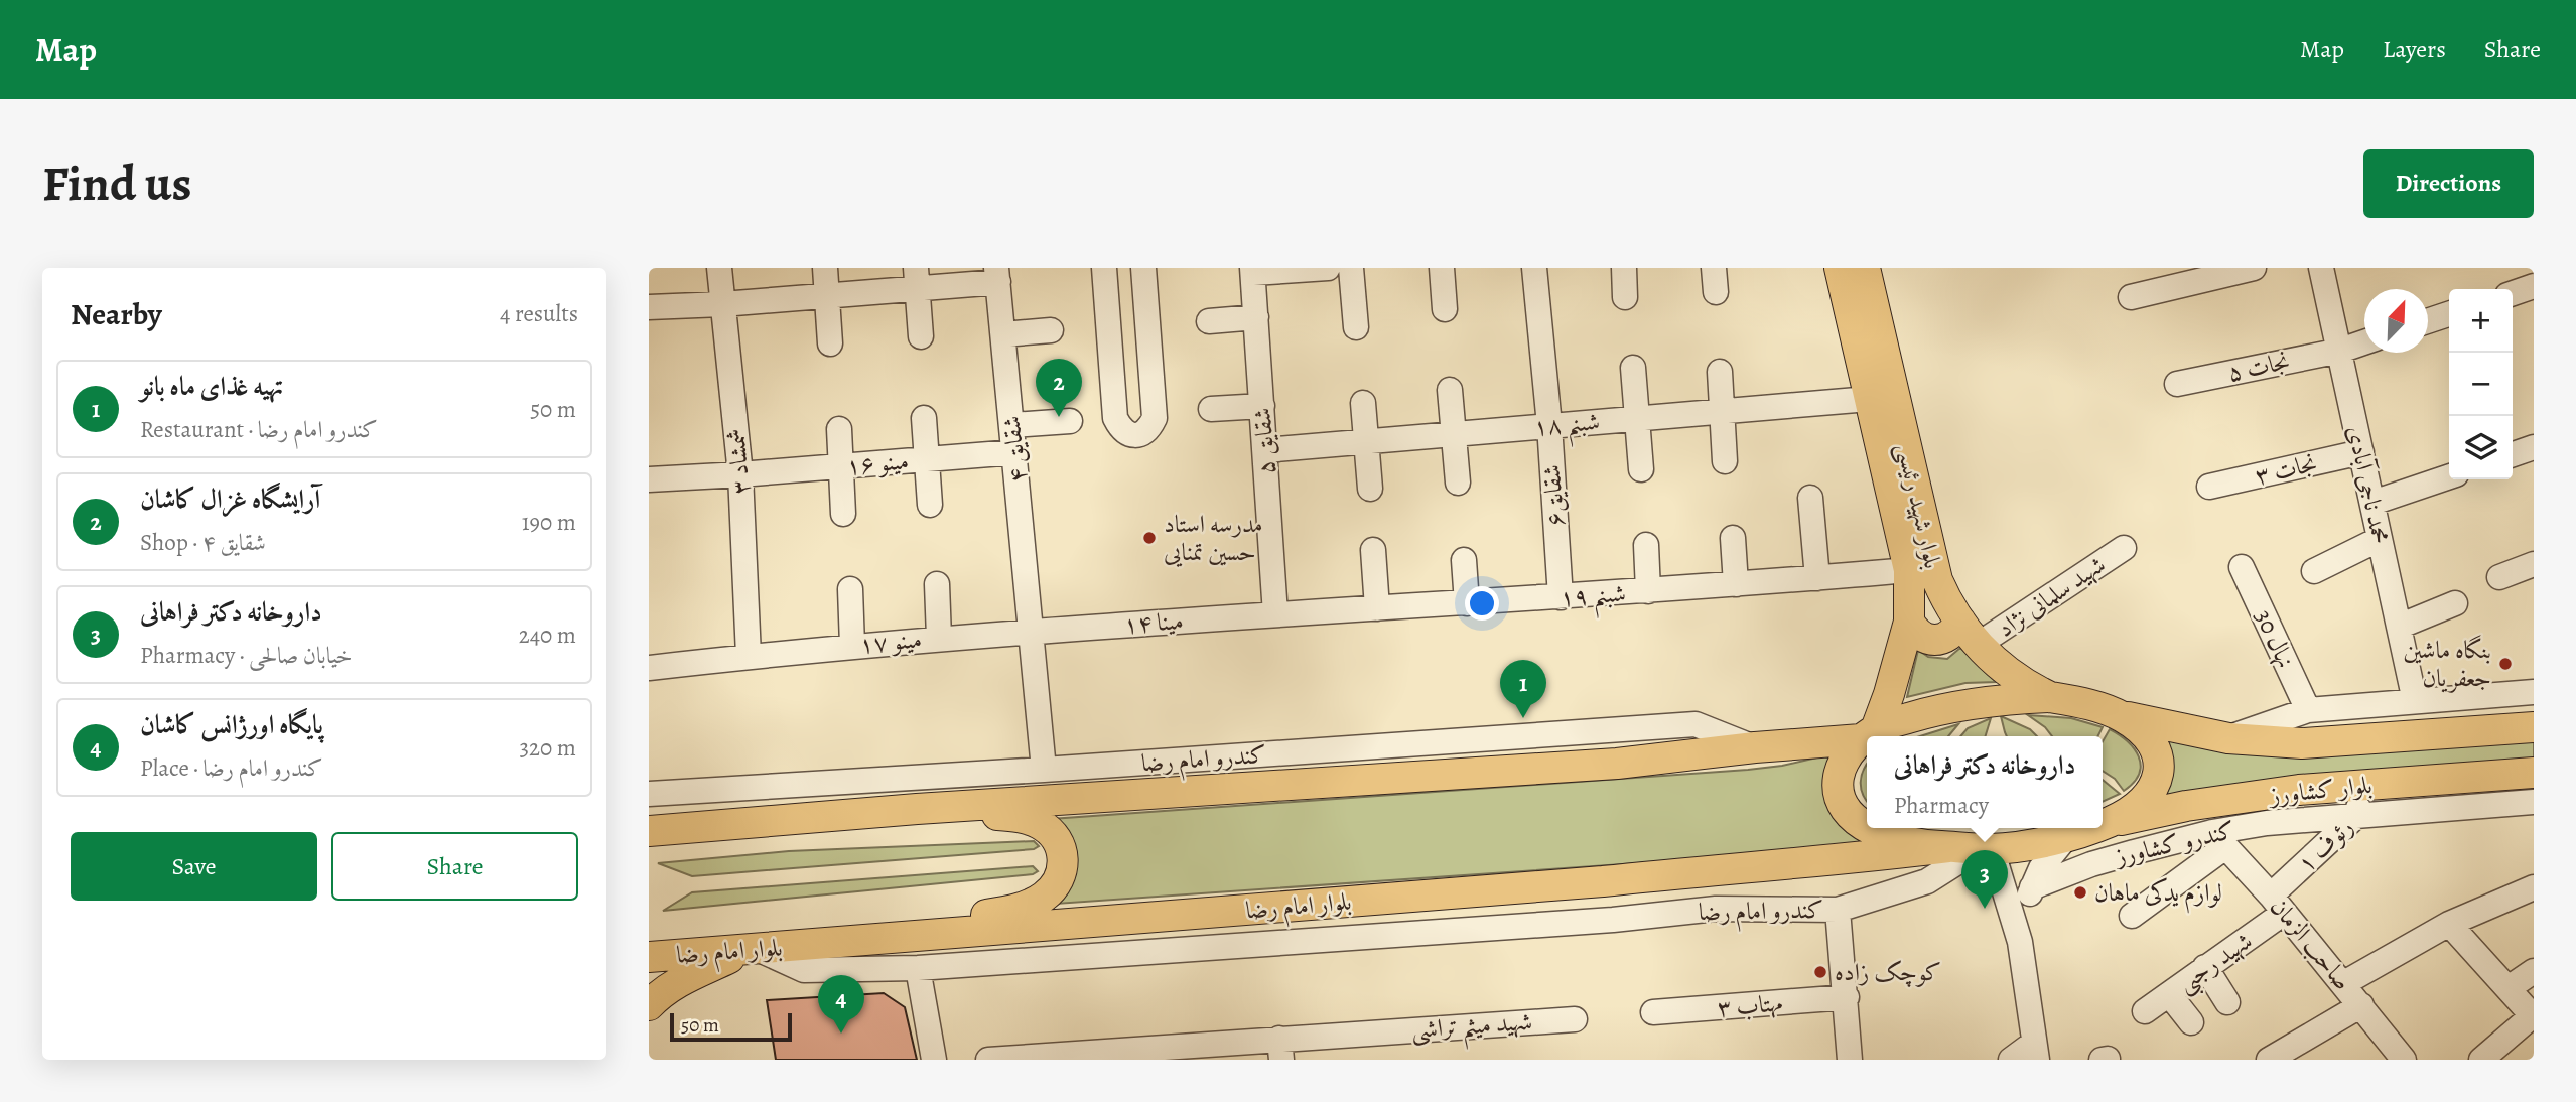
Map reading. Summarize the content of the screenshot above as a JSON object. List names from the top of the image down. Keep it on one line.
{"streets":{"main road":["بلوار شهید رئیسی","بلوار کشاورز","بلوار امام رضا"],"street":["نجات ۵","شبنم ۱۸","شقایق ۵","شقایق ۴","شمشاد ۳","مینو ۱۶","نجات ۳","محمد ناجی آبادی","شقایق۶","شبنم ۱۹","شهید سلمانی نژاد","مینا ۱۴","نهال 30","مینو ۱۷","کندرو امام رضا","کندرو کشاورز","رئوف ۱","صاحب الزمان","شهید رجبی","مهتاب ۳","شهید میثم تراشی"]},"crossings":[["نجات ۵","محمد ناجی آبادی"],["شبنم ۱۸","شقایق ۵"],["شبنم ۱۸","شقایق۶"],["شبنم ۱۸","بلوار شهید رئیسی"],["شقایق ۵","شبنم ۱۹"],["شقایق ۵","مینا ۱۴"],["شقایق ۴","مینو ۱۶"],["شقایق ۴","مینا ۱۴"],["شقایق ۴","مینو ۱۷"],["شقایق ۴","کندرو امام رضا"],["شمشاد ۳","مینو ۱۶"],["شمشاد ۳","مینو ۱۷"],["نجات ۳","محمد ناجی آبادی"],["شقایق۶","شبنم ۱۹"],["بلوار شهید رئیسی","شبنم ۱۹"],["بلوار شهید رئیسی","شهید سلمانی نژاد"],["بلوار شهید رئیسی","بلوار امام رضا"],["شبنم ۱۹","مینا ۱۴"],["مینا ۱۴","مینو ۱۷"],["کندرو امام رضا","بلوار امام رضا"],["بلوار کشاورز","کندرو کشاورز"],["بلوار کشاورز","رئوف ۱"],["کندرو کشاورز","رئوف ۱"],["کندرو کشاورز","صاحب الزمان"],["رئوف ۱","صاحب الزمان"],["رئوف ۱","شهید رجبی"],["صاحب الزمان","شهید رجبی"]],"places":["مدرسه استاد حسین تمنایی","بنگاه ماشین جعفریان","لوازم یدکی ماهان","کوچک زاده"],"scale_bar":"50 m","north":"top right","page":{"header":"Map","nav":["Map","Layers","Share"],"buttons":["Directions",["Save","Share"]],"title":"Find us","heading":["Nearby","4 results"],"map_buttons":["+","−"],"pins":["2","1","3","4"],"list":[{"mark":"1","name":"تهیه غذای ماه بانو","note":"Restaurant · کندرو امام رضا","value":"50 m"},{"mark":"2","name":"آرایشگاه غزال کاشان","note":"Shop · شقایق ۴","value":"190 m"},{"mark":"3","name":"داروخانه دکتر فراهانی","note":"Pharmacy · خیابان صالحی","value":"240 m"},{"mark":"4","name":"پایگاه اورژانس کاشان","note":"Place · کندرو امام رضا","value":"320 m"}],"popup":["داروخانه دکتر فراهانی","Pharmacy"],"scale":"50 m"}}
